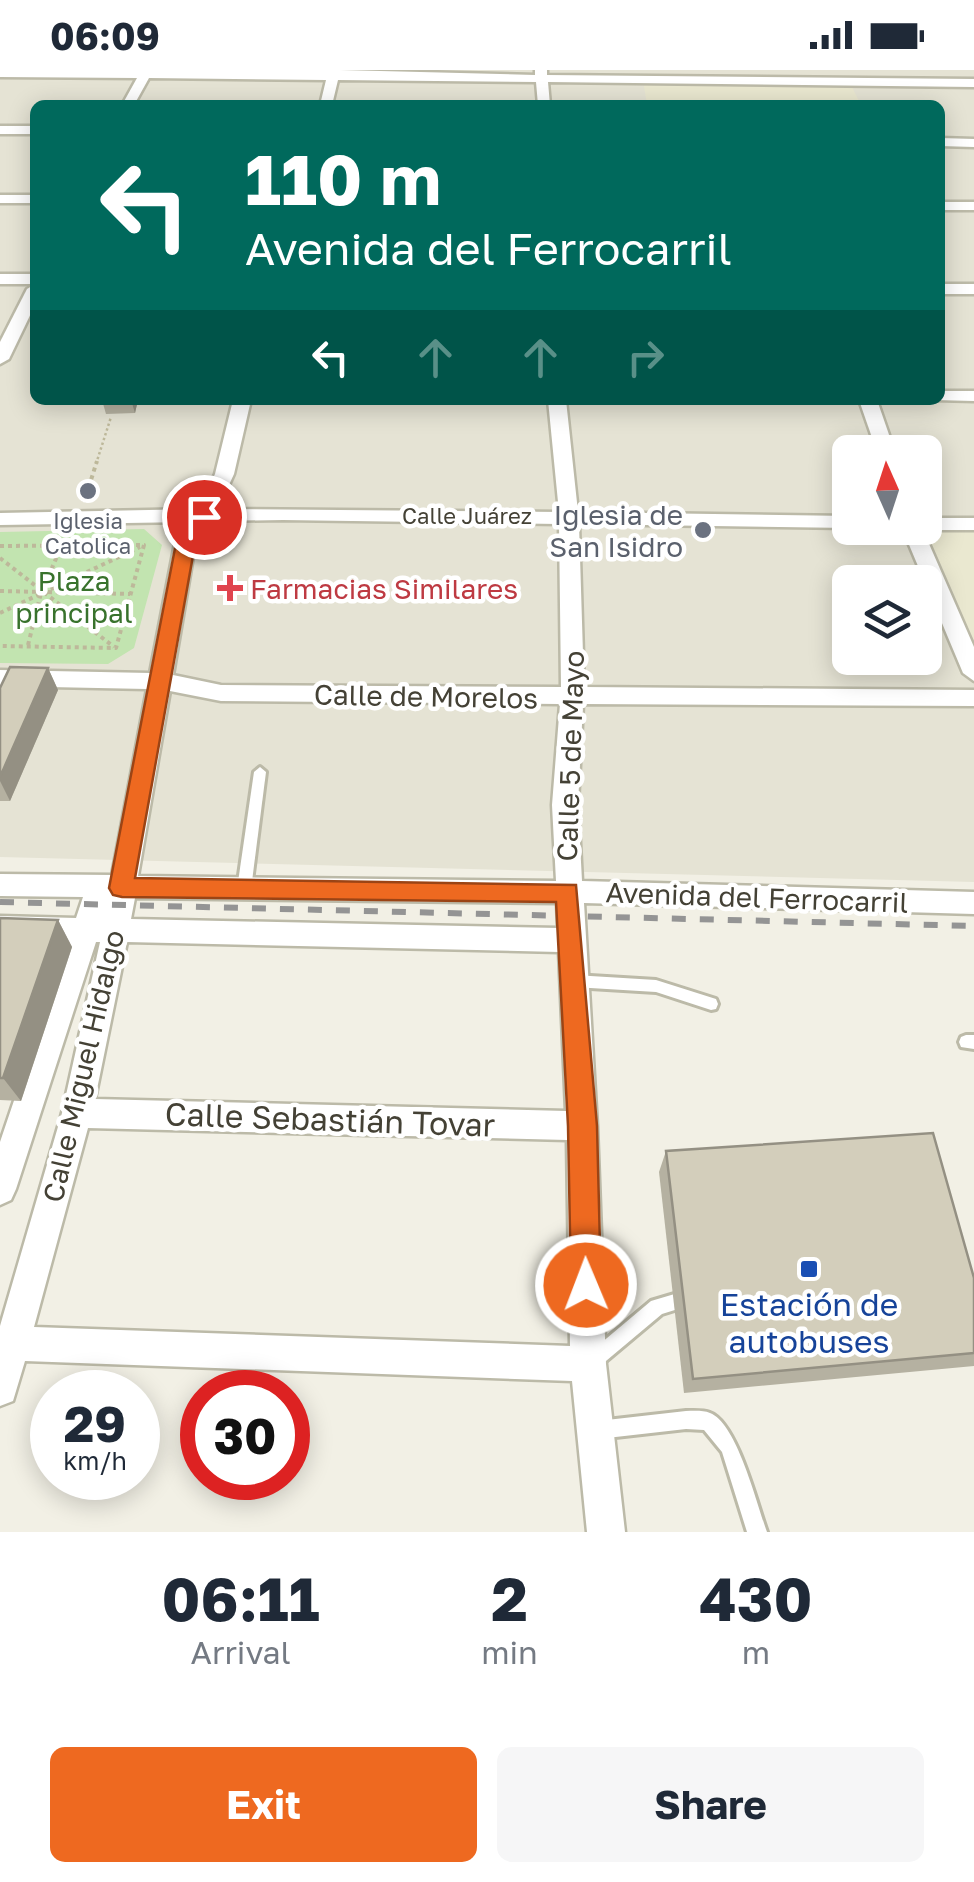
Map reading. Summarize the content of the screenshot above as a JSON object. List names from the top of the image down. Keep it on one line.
{"streets":{"street":["Calle Juárez","Calle de Morelos","Calle 5 de Mayo","Avenida del Ferrocarril","Calle Miguel Hidalgo","Calle Sebastián Tovar"]},"crossings":[["Calle Juárez","Calle 5 de Mayo"],["Calle Juárez","Calle Miguel Hidalgo"],["Calle de Morelos","Calle 5 de Mayo"],["Calle de Morelos","Calle Miguel Hidalgo"],["Calle 5 de Mayo","Avenida del Ferrocarril"],["Calle 5 de Mayo","Calle Sebastián Tovar"],["Avenida del Ferrocarril","Calle Miguel Hidalgo"],["Calle Miguel Hidalgo","Calle Sebastián Tovar"]],"parks":["Plaza principal"],"places":{"other":["Iglesia Catolica","Iglesia de San Isidro"],"health":["Farmacias Similares"],"transit":["Estación de autobuses"]},"north":"top","page":{"status":"06:09","turn":["110 m","Avenida del Ferrocarril"],"speed":"29 km/h","limit":"30","eta":["06:11","Arrival","2","min","430","m"],"buttons":["Exit","Share"]}}
